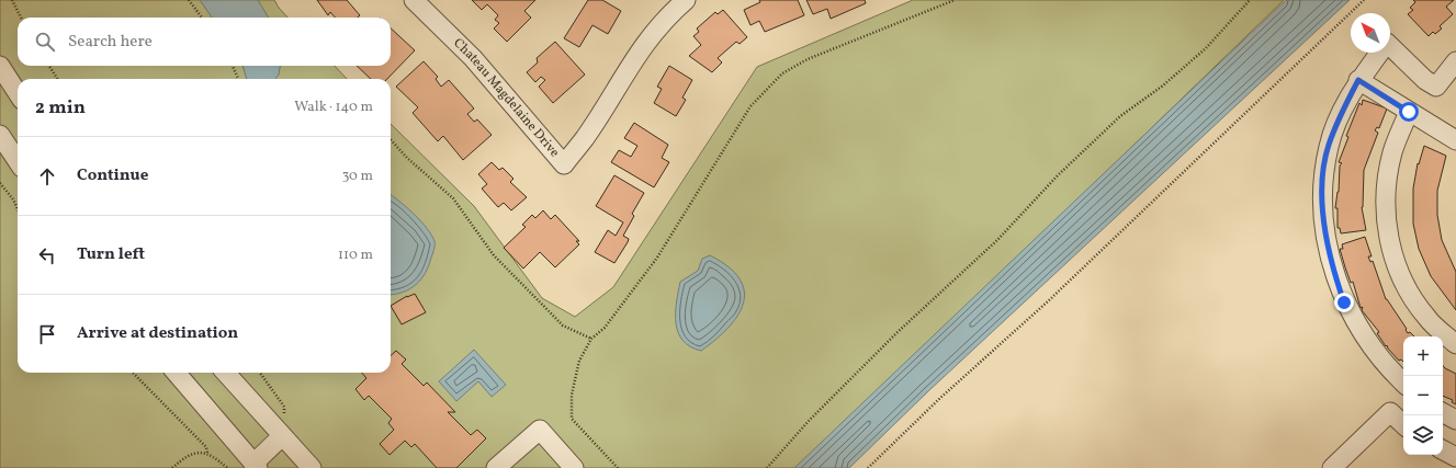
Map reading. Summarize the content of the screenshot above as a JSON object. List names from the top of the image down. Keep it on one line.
{"streets":{"street":["Chateau Magdelaine Drive"]},"north":"top left","page":{"search":"Search here","heading":["2 min","Walk · 140 m"],"list":[["Continue","30 m"],["Turn left","110 m"],"Arrive at destination"],"map_buttons":["+","−"]}}
